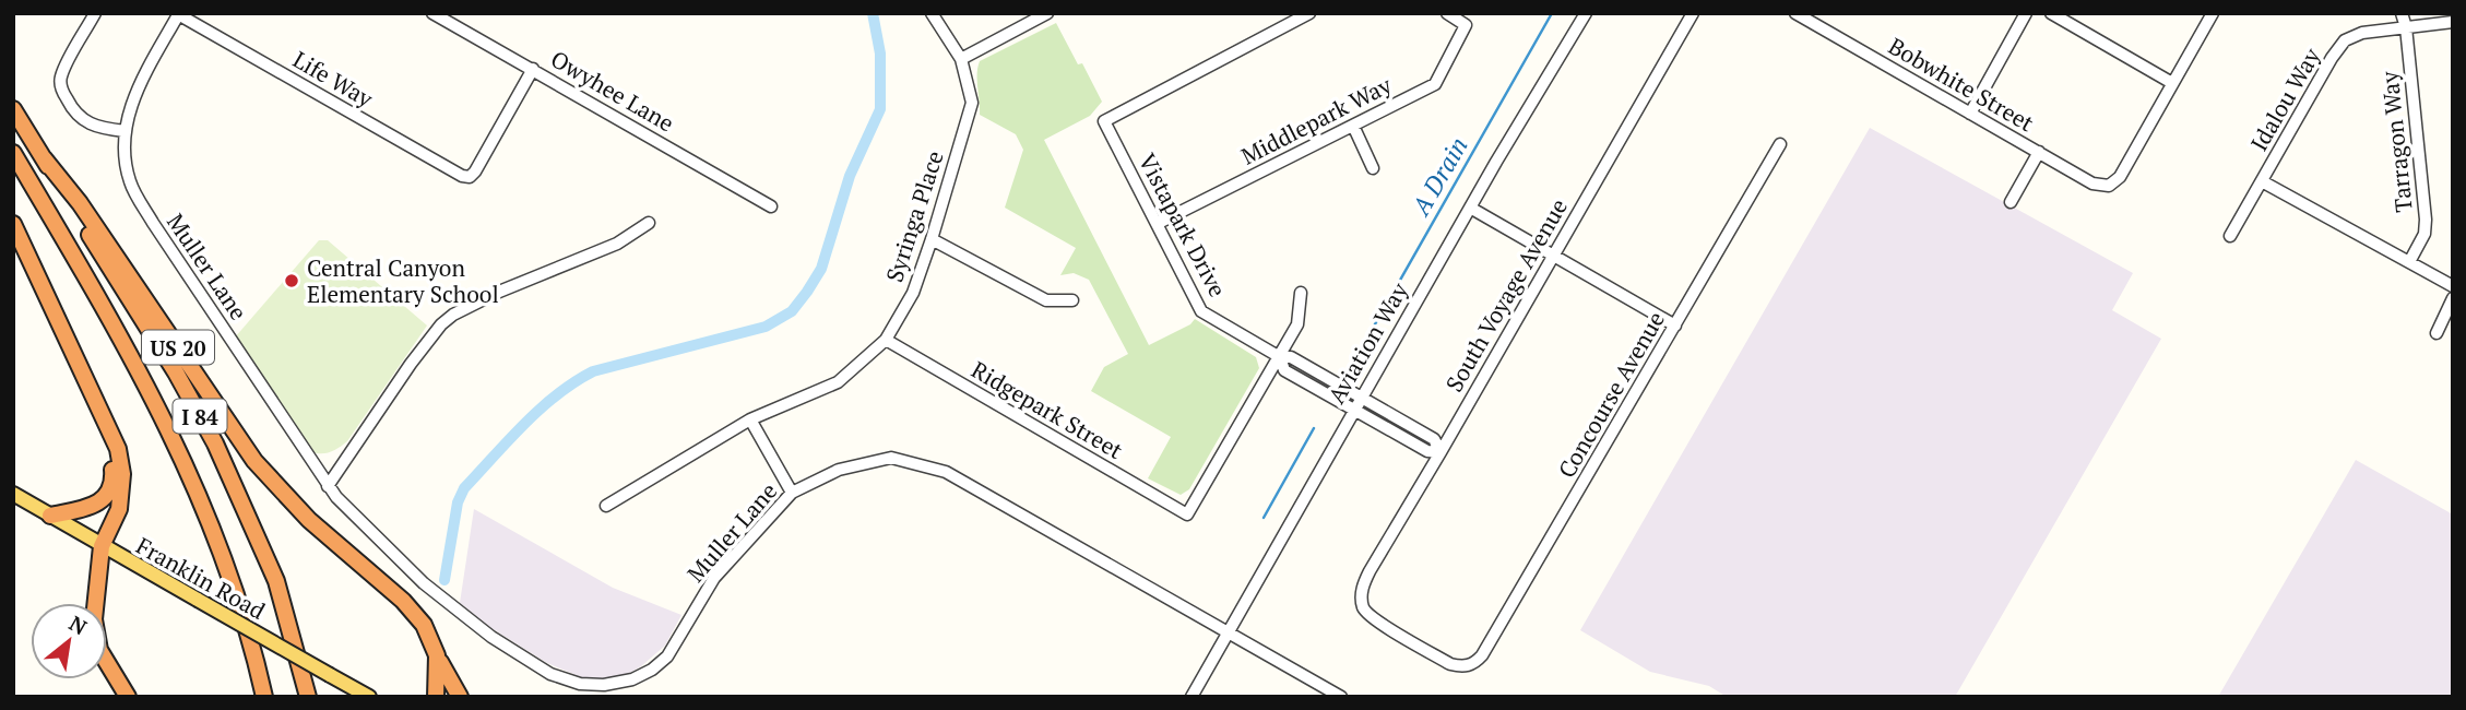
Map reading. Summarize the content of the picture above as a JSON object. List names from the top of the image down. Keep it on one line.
{"streets":{"highway":["US 20","I 84"],"main road":["Franklin Road"],"street":["Life Way","Bobwhite Street","Owyhee Lane","Idalou Way","Middlepark Way","Tarragon Way","Syringa Place","Vistapark Drive","Muller Lane","South Voyage Avenue","Aviation Way","Concourse Avenue","Ridgepark Street"]},"crossings":[["Life Way","Owyhee Lane"],["Idalou Way","Tarragon Way"],["Middlepark Way","Vistapark Drive"],["Syringa Place","Ridgepark Street"],["Vistapark Drive","South Voyage Avenue"],["Vistapark Drive","Aviation Way"],["Vistapark Drive","Ridgepark Street"],["Muller Lane","Aviation Way"],["South Voyage Avenue","Concourse Avenue"],["US 20","I 84"]],"water":["A Drain"],"places":["Central Canyon Elementary School"],"north":"top right"}
